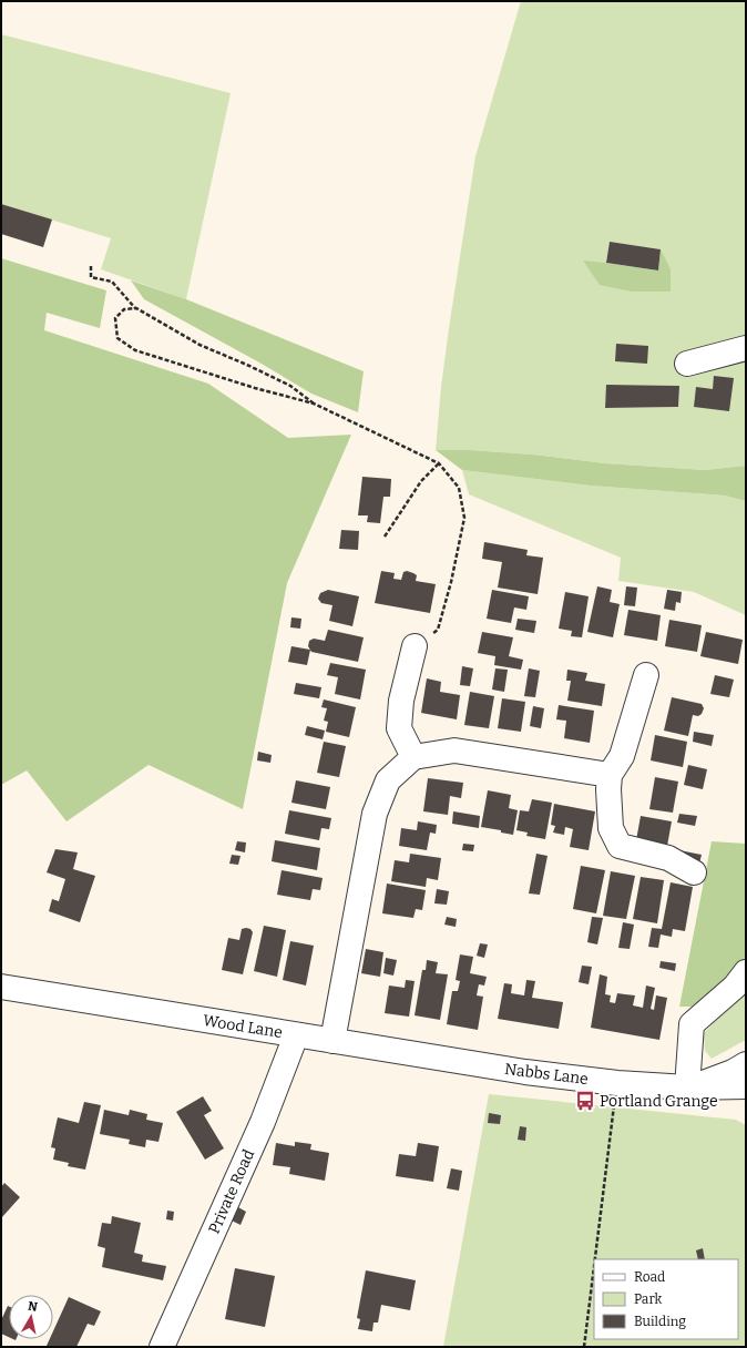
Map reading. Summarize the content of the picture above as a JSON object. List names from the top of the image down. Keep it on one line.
{"streets":{"street":["Wood Lane","Nabbs Lane","Private Road"]},"crossings":[["Wood Lane","Nabbs Lane"],["Wood Lane","Private Road"]],"places":{"bus stop":["Portland Grange"]},"legend":["Road","Park","Building"],"north":"top"}
